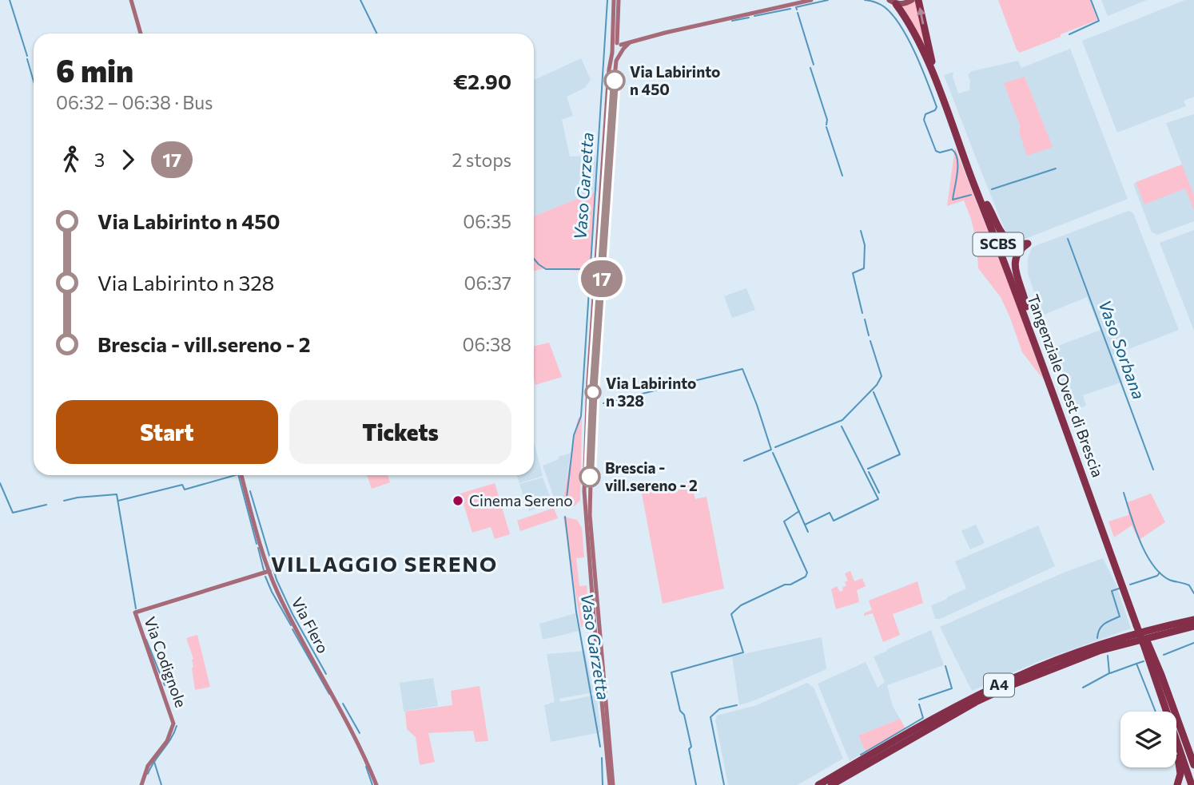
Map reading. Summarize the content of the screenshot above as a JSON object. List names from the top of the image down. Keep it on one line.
{"streets":{"highway":["SCBS","Tangenziale Ovest di Brescia","A4"],"street":["Via Flero","Via Codignole"]},"crossings":[["Via Flero","Via Codignole"]],"districts":["VILLAGGIO SERENO"],"water":["Vaso Garzetta","Vaso Sorbana"],"places":["Via Labirinto n 450","Via Labirinto n 328","Brescia - vill.sereno - 2","Cinema Sereno"],"lines":["bus line 17"],"page":{"on_map":"17","heading":["6 min","06:32 – 06:38 · Bus","€2.90"],"legs":["3","17","2 stops"],"list":[{"name":"Via Labirinto n 450","value":"06:35"},{"name":"Via Labirinto n 328","value":"06:37"},{"name":"Brescia - vill.sereno - 2","value":"06:38"}],"buttons":["Start","Tickets"]}}
